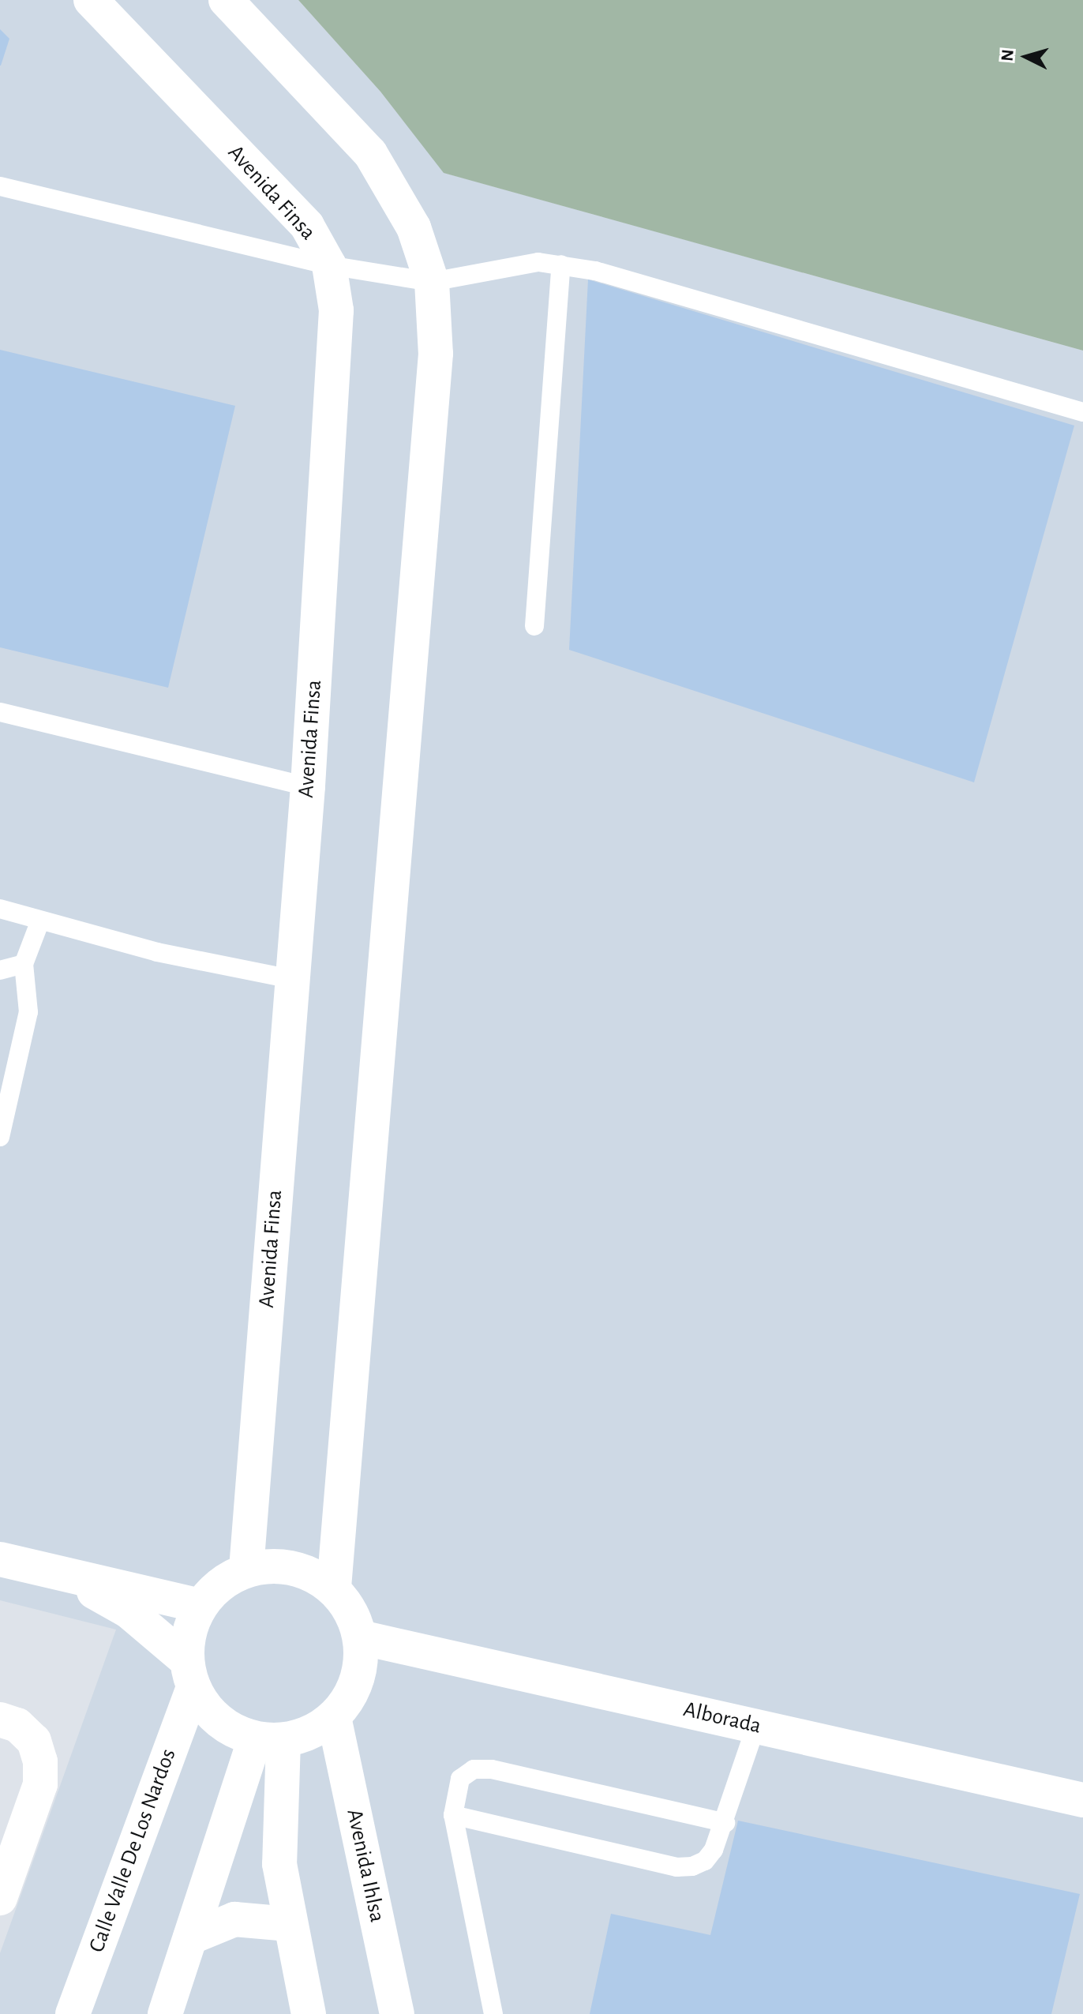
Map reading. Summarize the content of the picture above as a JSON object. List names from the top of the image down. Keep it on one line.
{"streets":{"street":["Avenida Finsa","Alborada","Calle Valle De Los Nardos","Avenida Ihlsa"]},"crossings":[["Avenida Finsa","Alborada"],["Avenida Finsa","Calle Valle De Los Nardos"],["Avenida Finsa","Avenida Ihlsa"],["Alborada","Calle Valle De Los Nardos"],["Alborada","Avenida Ihlsa"],["Calle Valle De Los Nardos","Avenida Ihlsa"]],"north":"left"}
